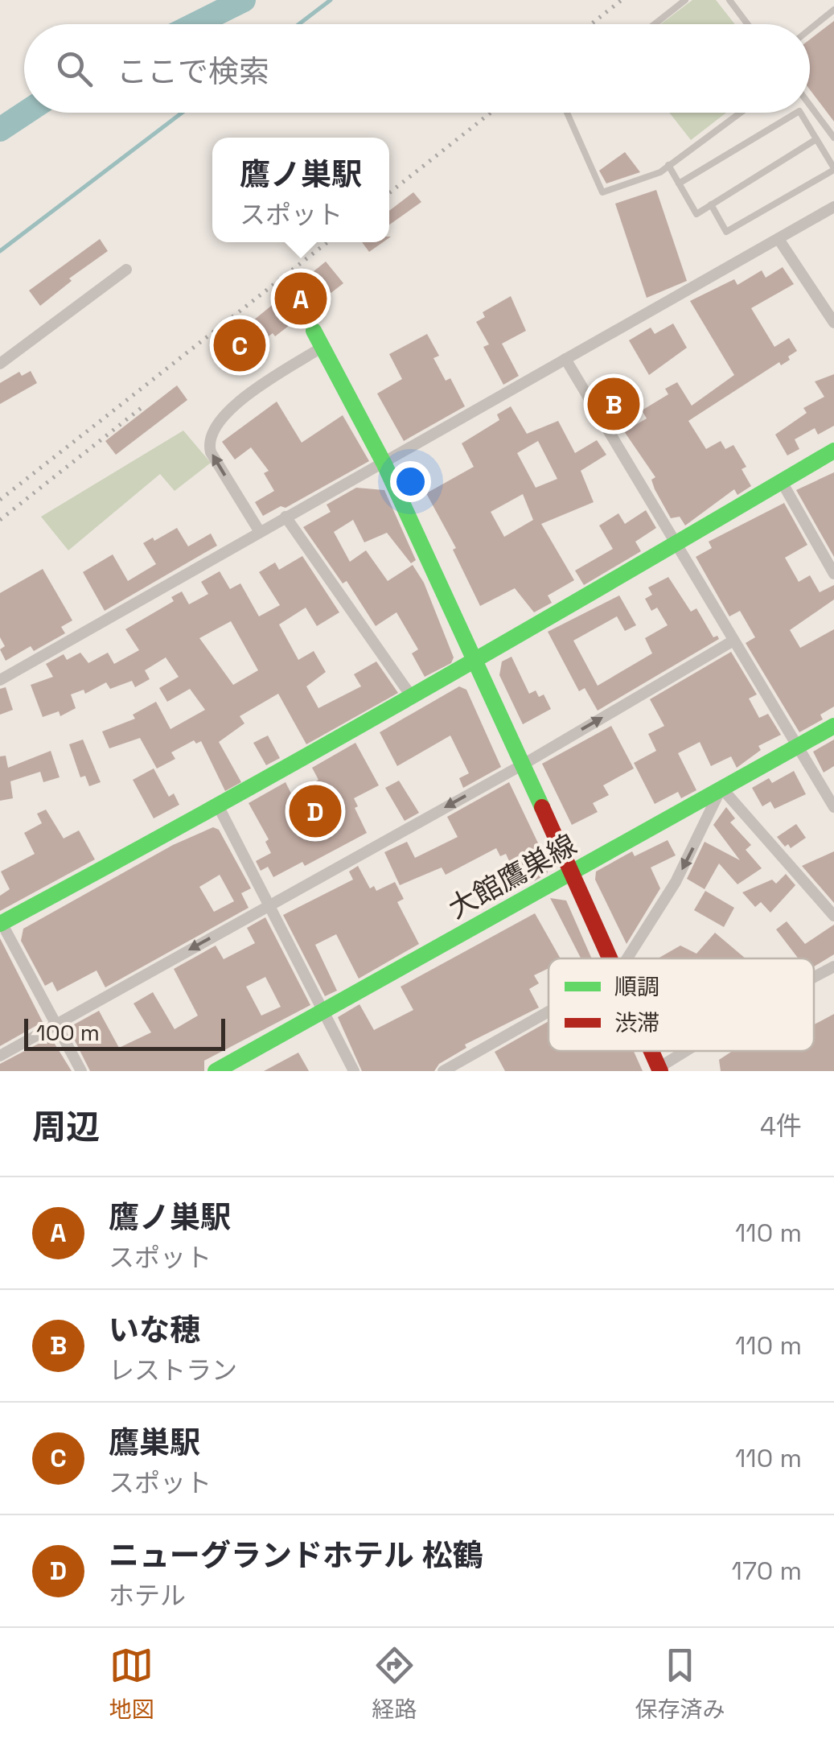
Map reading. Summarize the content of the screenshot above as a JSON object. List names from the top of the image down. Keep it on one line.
{"streets":{"street":["大館鷹巣線"]},"legend":["順調","渋滞"],"scale_bar":"100 m","page":{"search":"ここで検索","popup":["鷹ノ巣駅","スポット"],"pins":["A","C","B","D"],"scale":"100 m","heading":["周辺","4件"],"list":[{"mark":"A","name":"鷹ノ巣駅","note":"スポット","value":"110 m"},{"mark":"B","name":"いな穂","note":"レストラン","value":"110 m"},{"mark":"C","name":"鷹巣駅","note":"スポット","value":"110 m"},{"mark":"D","name":"ニューグランドホテル 松鶴","note":"ホテル","value":"170 m"}],"nav":["地図","経路","保存済み"]}}
